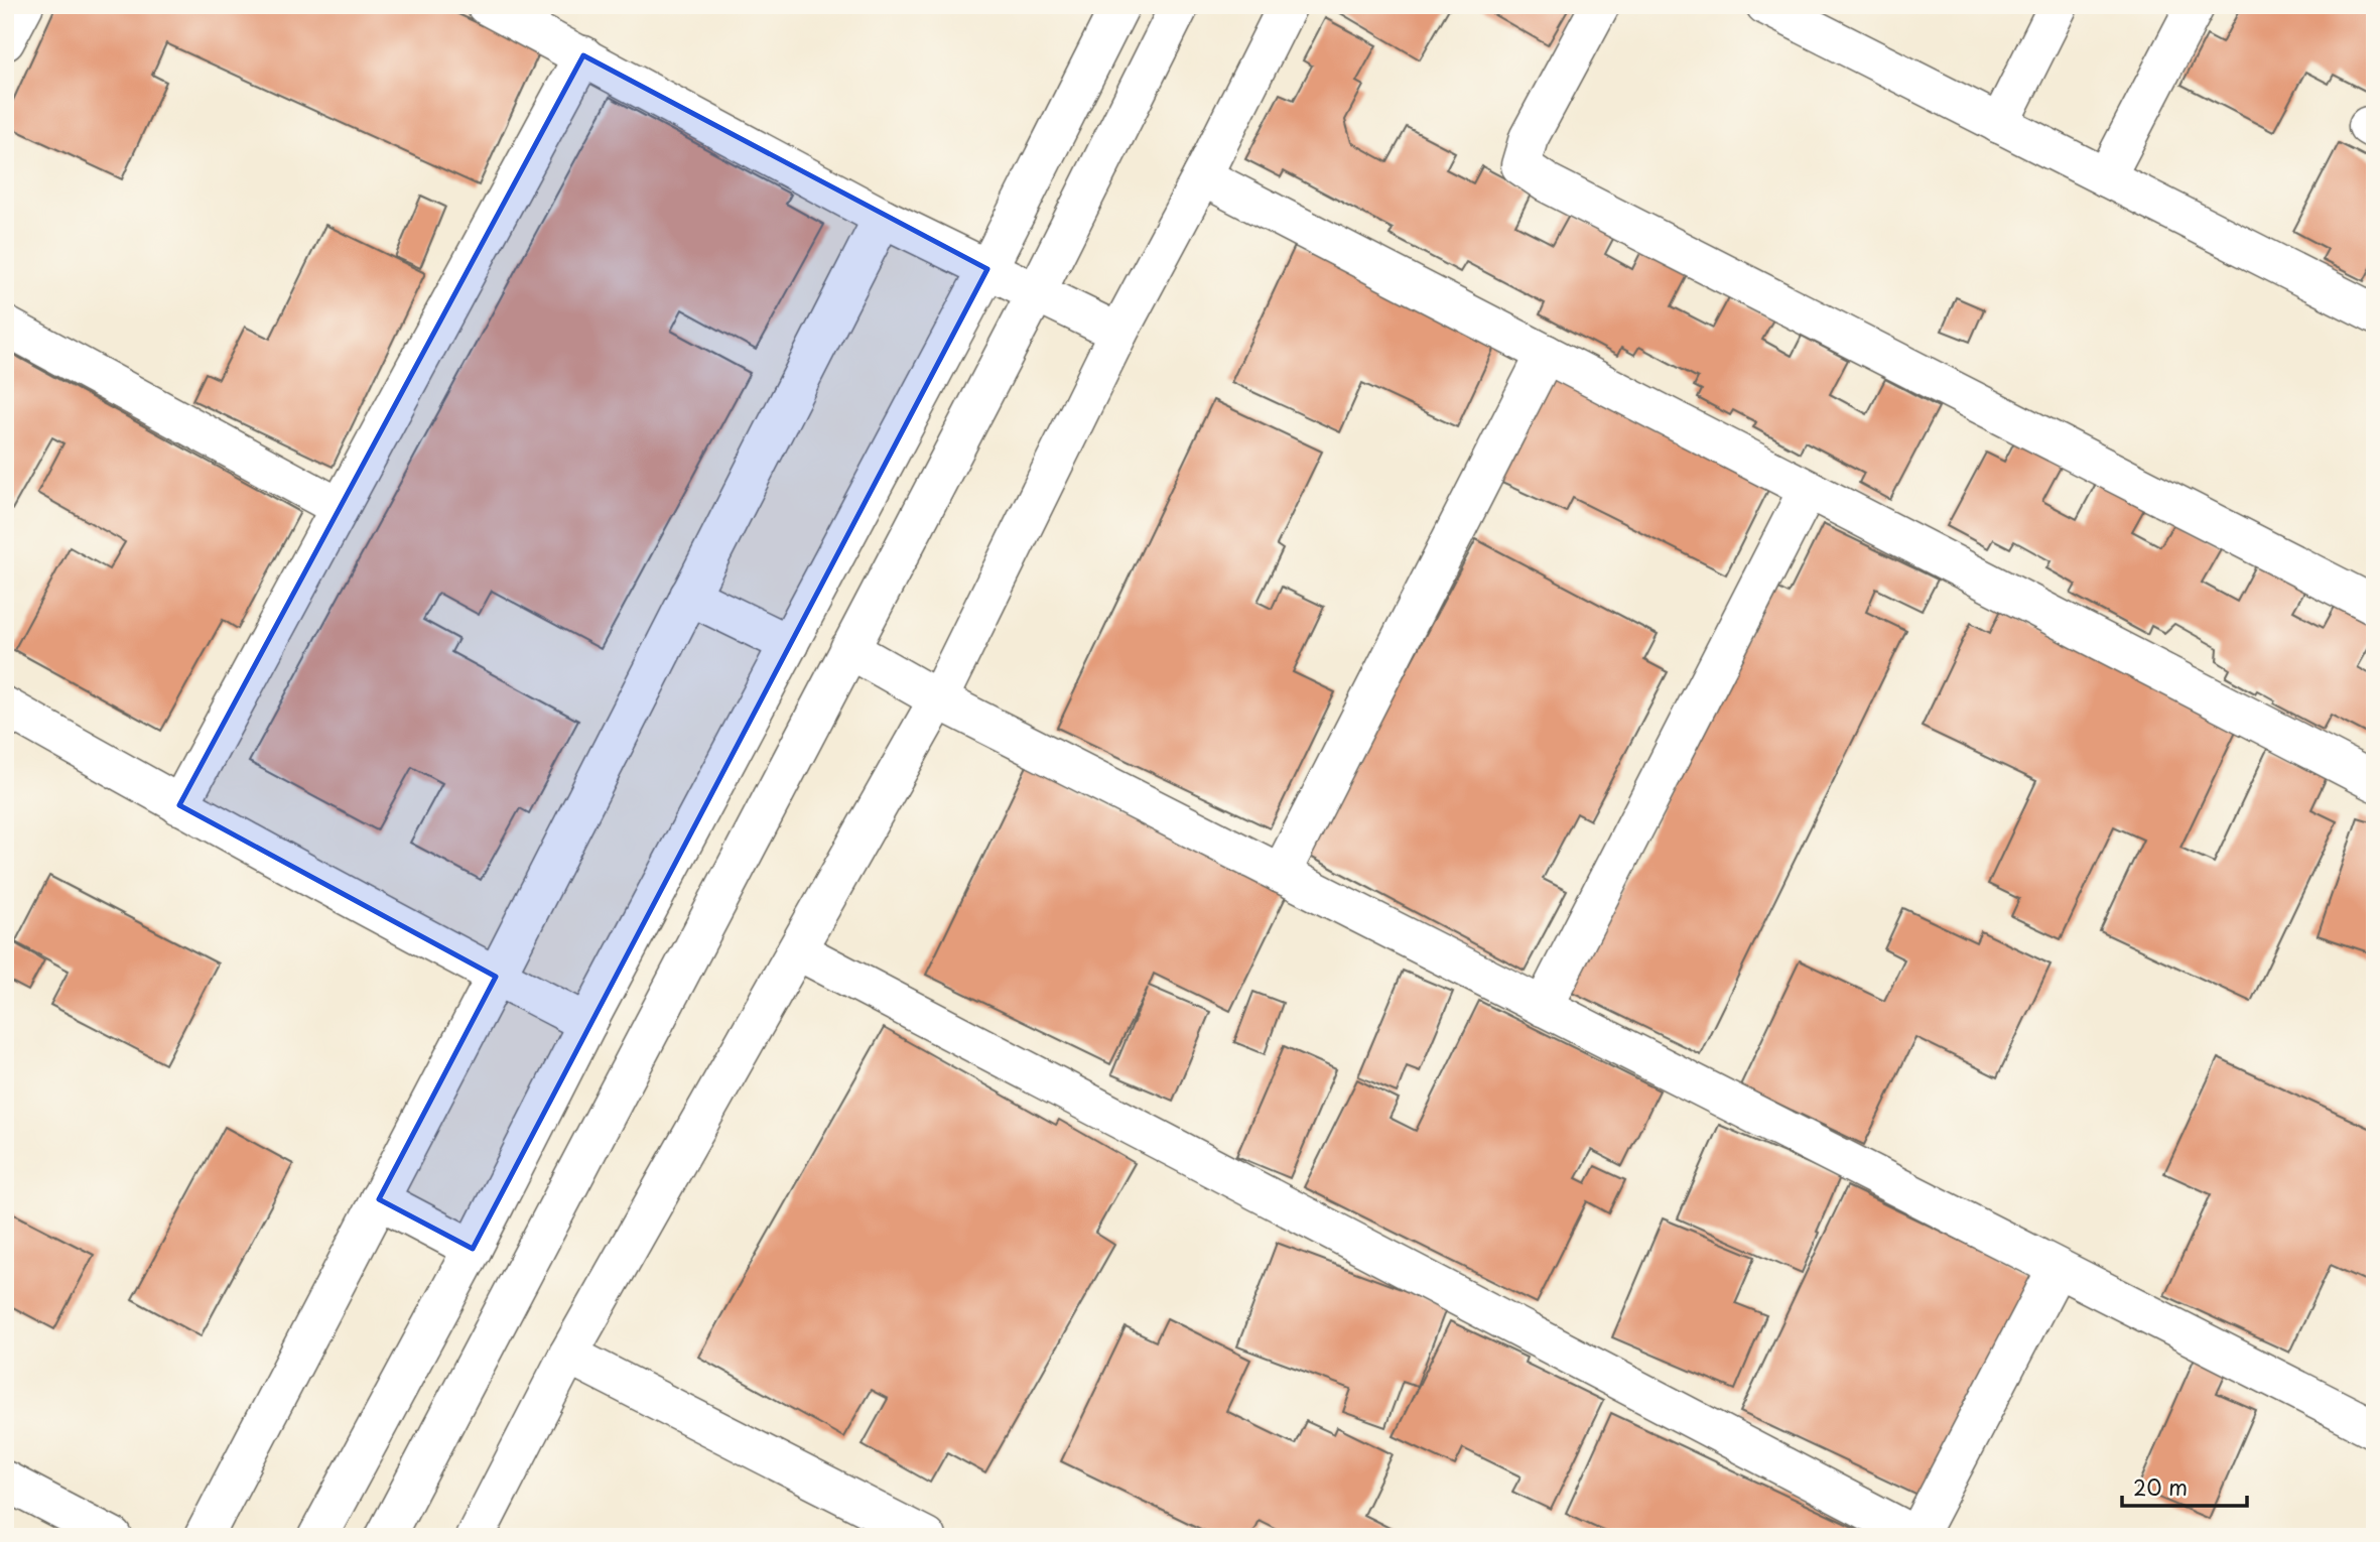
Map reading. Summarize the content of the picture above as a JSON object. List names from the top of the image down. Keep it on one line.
{"scale_bar":"20 m"}
